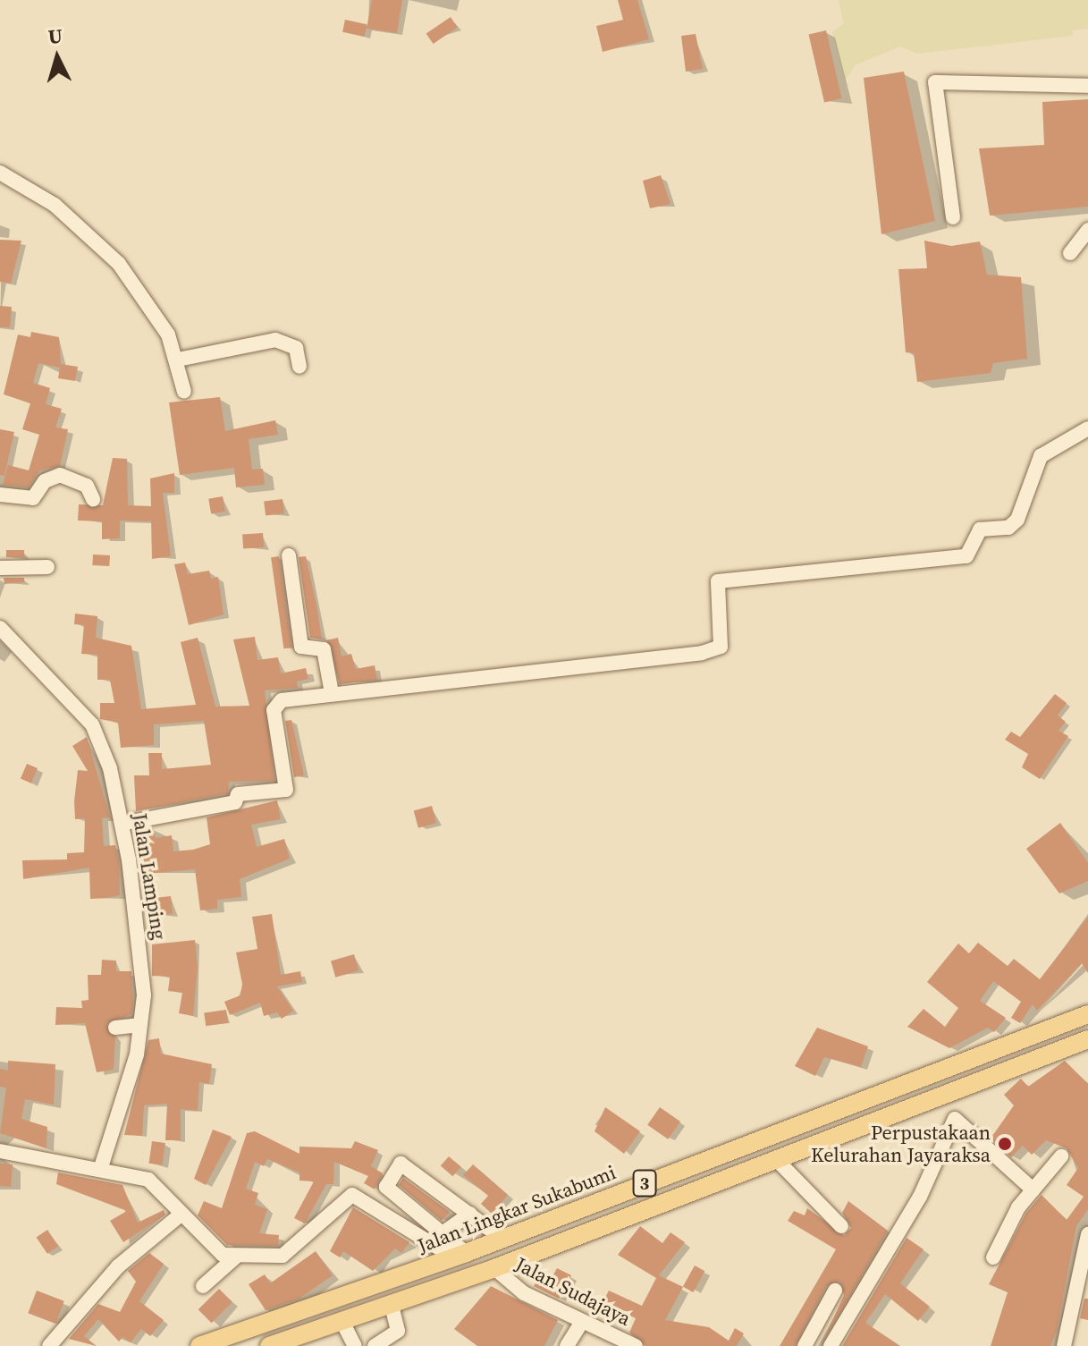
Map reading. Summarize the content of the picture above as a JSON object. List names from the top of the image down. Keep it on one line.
{"streets":{"main road":["3","Jalan Lingkar Sukabumi"],"street":["Jalan Lamping","Jalan Sudajaya"]},"crossings":[["3","Jalan Sudajaya"]],"places":["Perpustakaan Kelurahan Jayaraksa"],"north":"top"}
